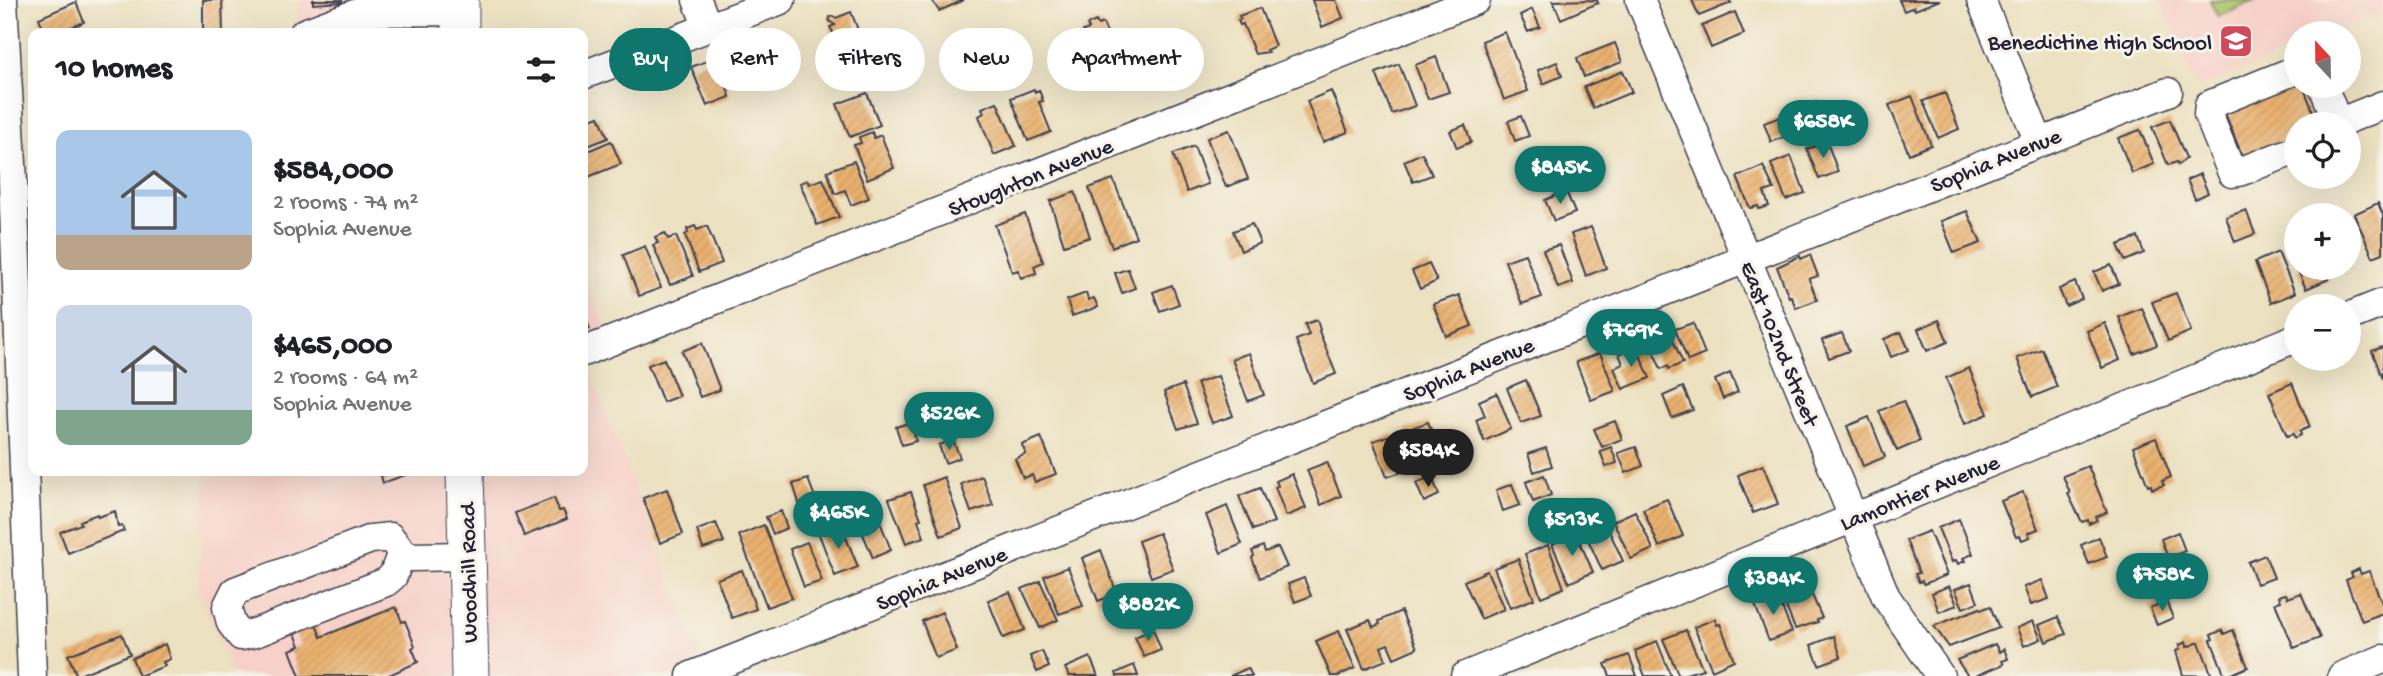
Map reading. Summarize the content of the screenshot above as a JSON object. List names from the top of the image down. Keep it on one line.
{"streets":{"main road":["Woodhill Road"],"street":["Sophia Avenue","Stoughton Avenue","East 102nd Street","Lamontier Avenue"]},"crossings":[["Sophia Avenue","East 102nd Street"],["East 102nd Street","Lamontier Avenue"]],"places":{"school or university":["Benedictine High School"]},"north":"top","page":{"map_buttons":["+","−"],"chip":["Buy","Rent","Filters","New","Apartment"],"heading":"10 homes","price":["$658K","$845K","$769K","$526K","$584K","$465K","$513K","$758K","$384K","$882K"],"list":[{"name":"$584,000","note":"2 rooms · 74 m² · Sophia Avenue"},{"name":"$465,000","note":"2 rooms · 64 m² · Sophia Avenue"}]}}
